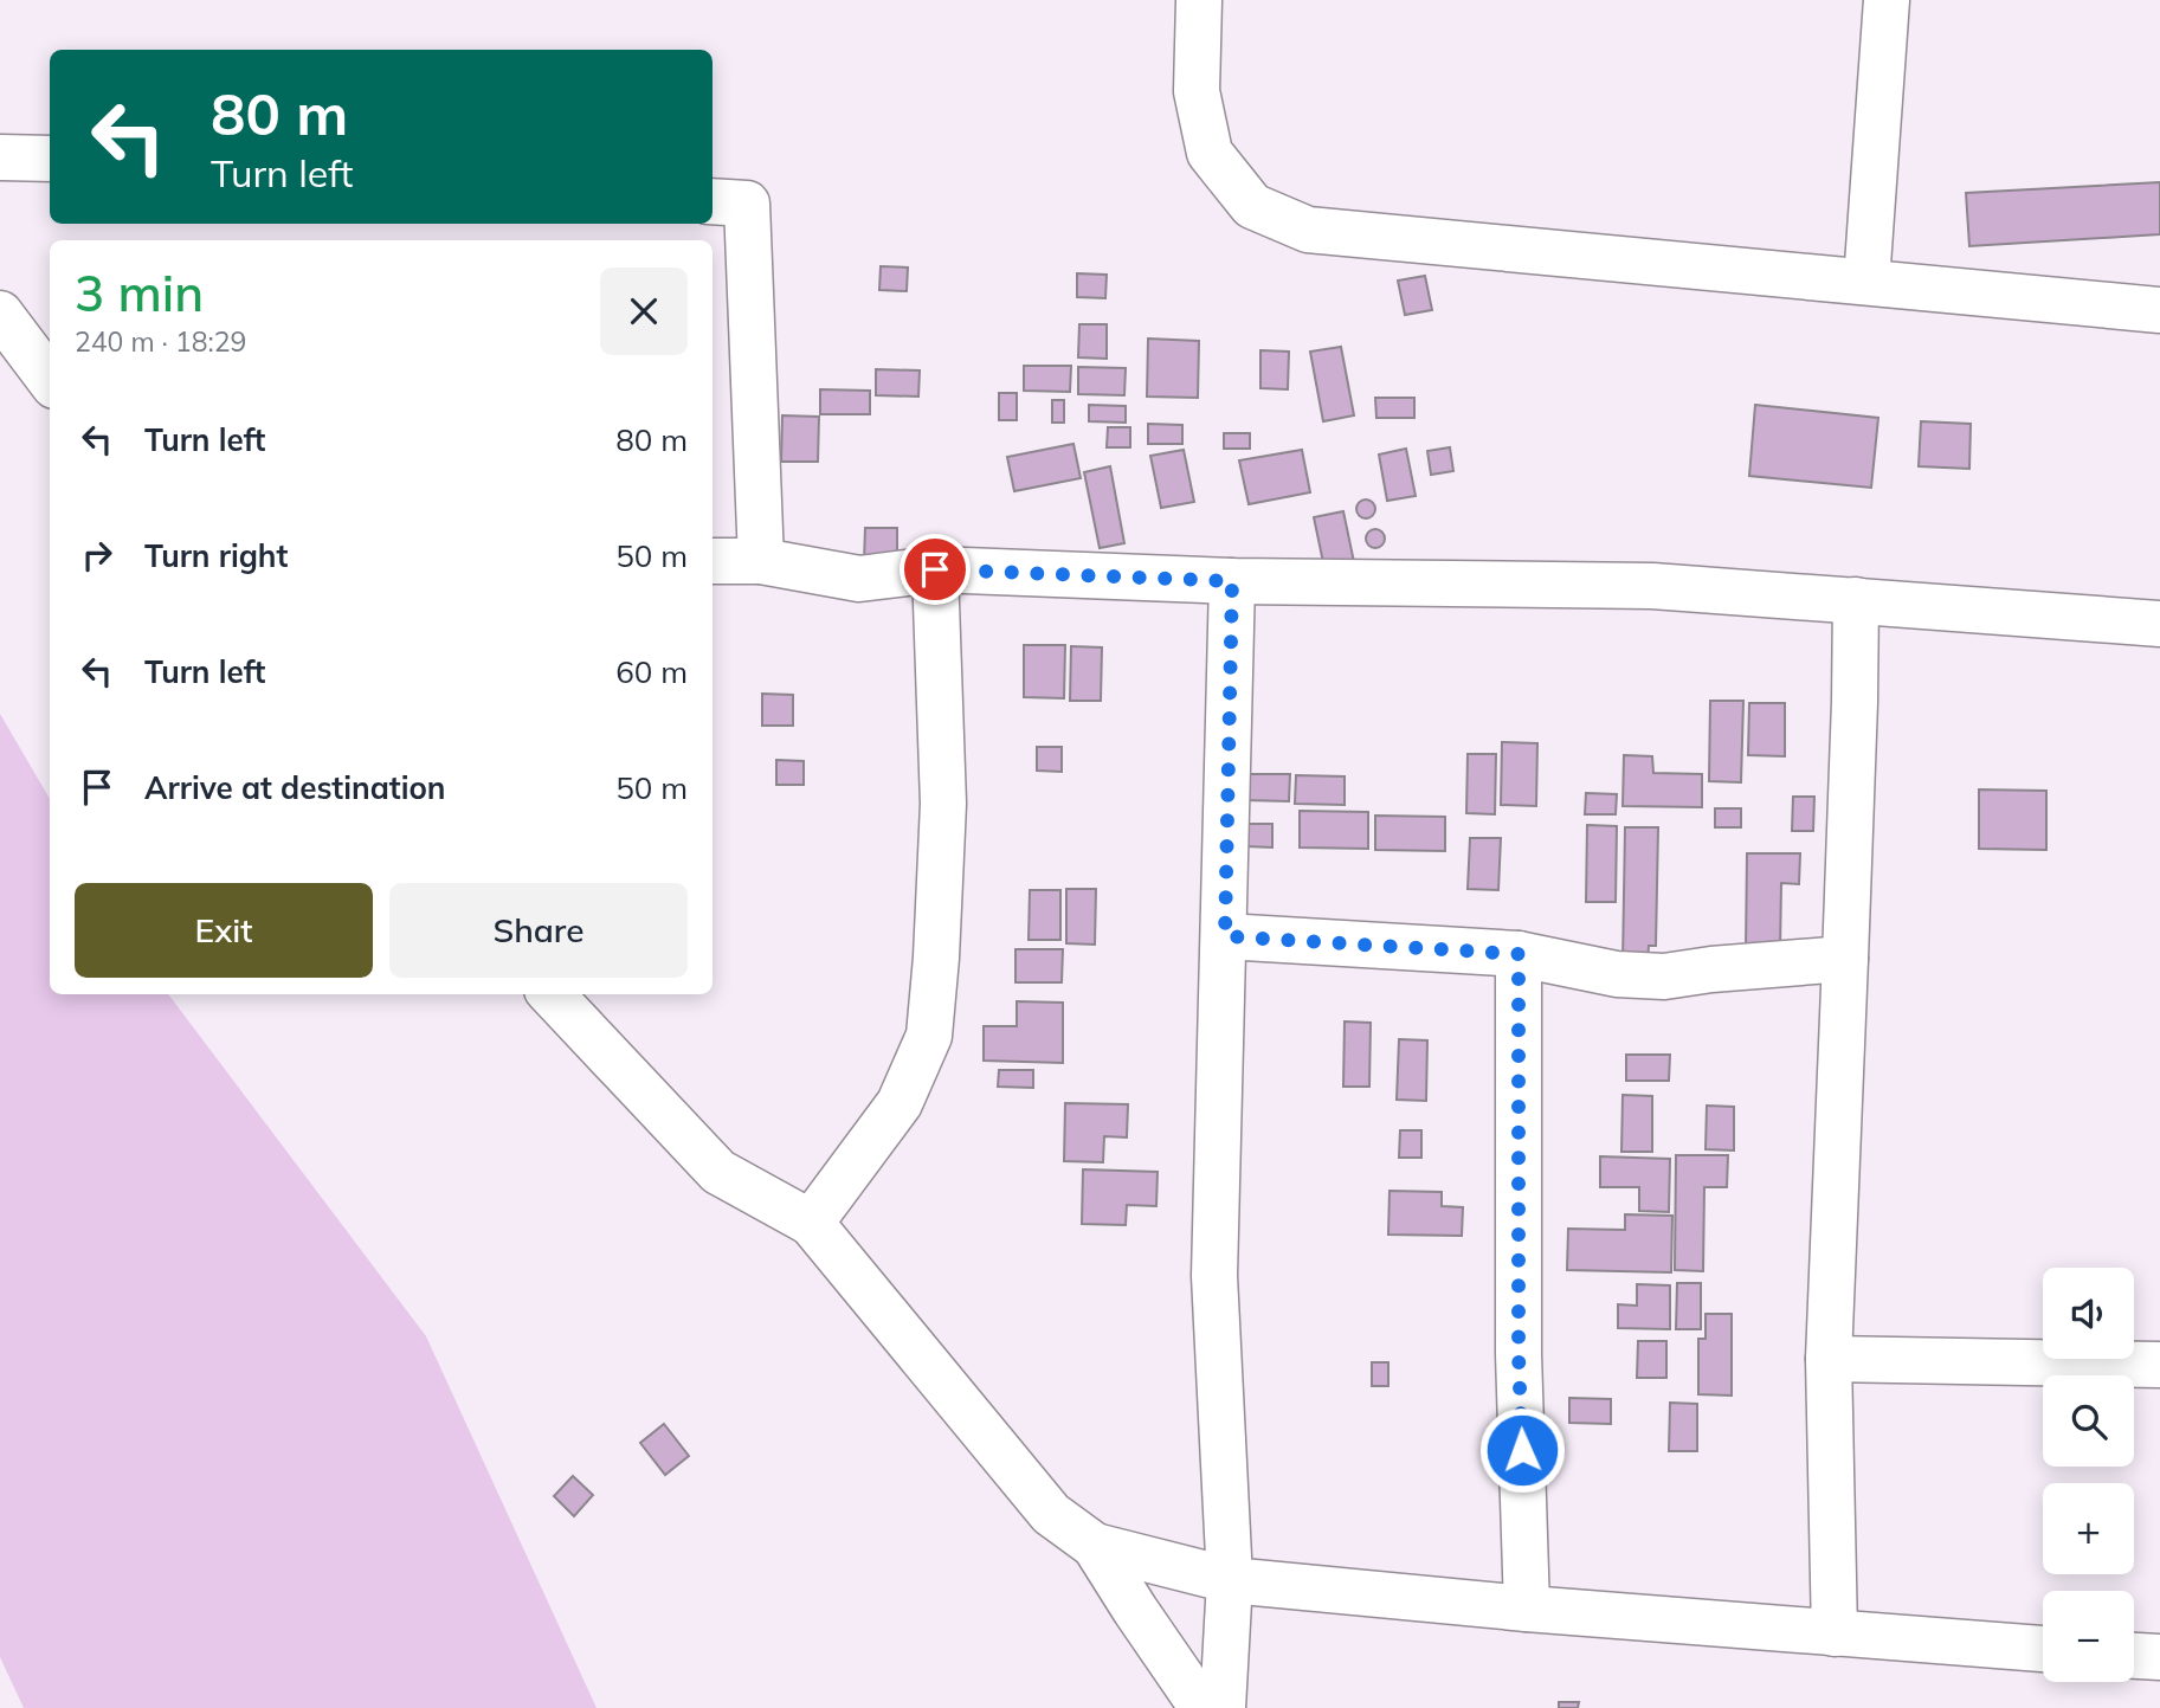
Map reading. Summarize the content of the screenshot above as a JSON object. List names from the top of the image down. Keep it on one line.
{"page":{"turn":["80 m","Turn left"],"heading":["3 min","240 m · 18:29"],"list":[{"name":"Turn left","value":"80 m"},{"name":"Turn right","value":"50 m"},{"name":"Turn left","value":"60 m"},{"name":"Arrive at destination","value":"50 m"}],"buttons":["Exit","Share"],"map_buttons":["+","−"]}}
